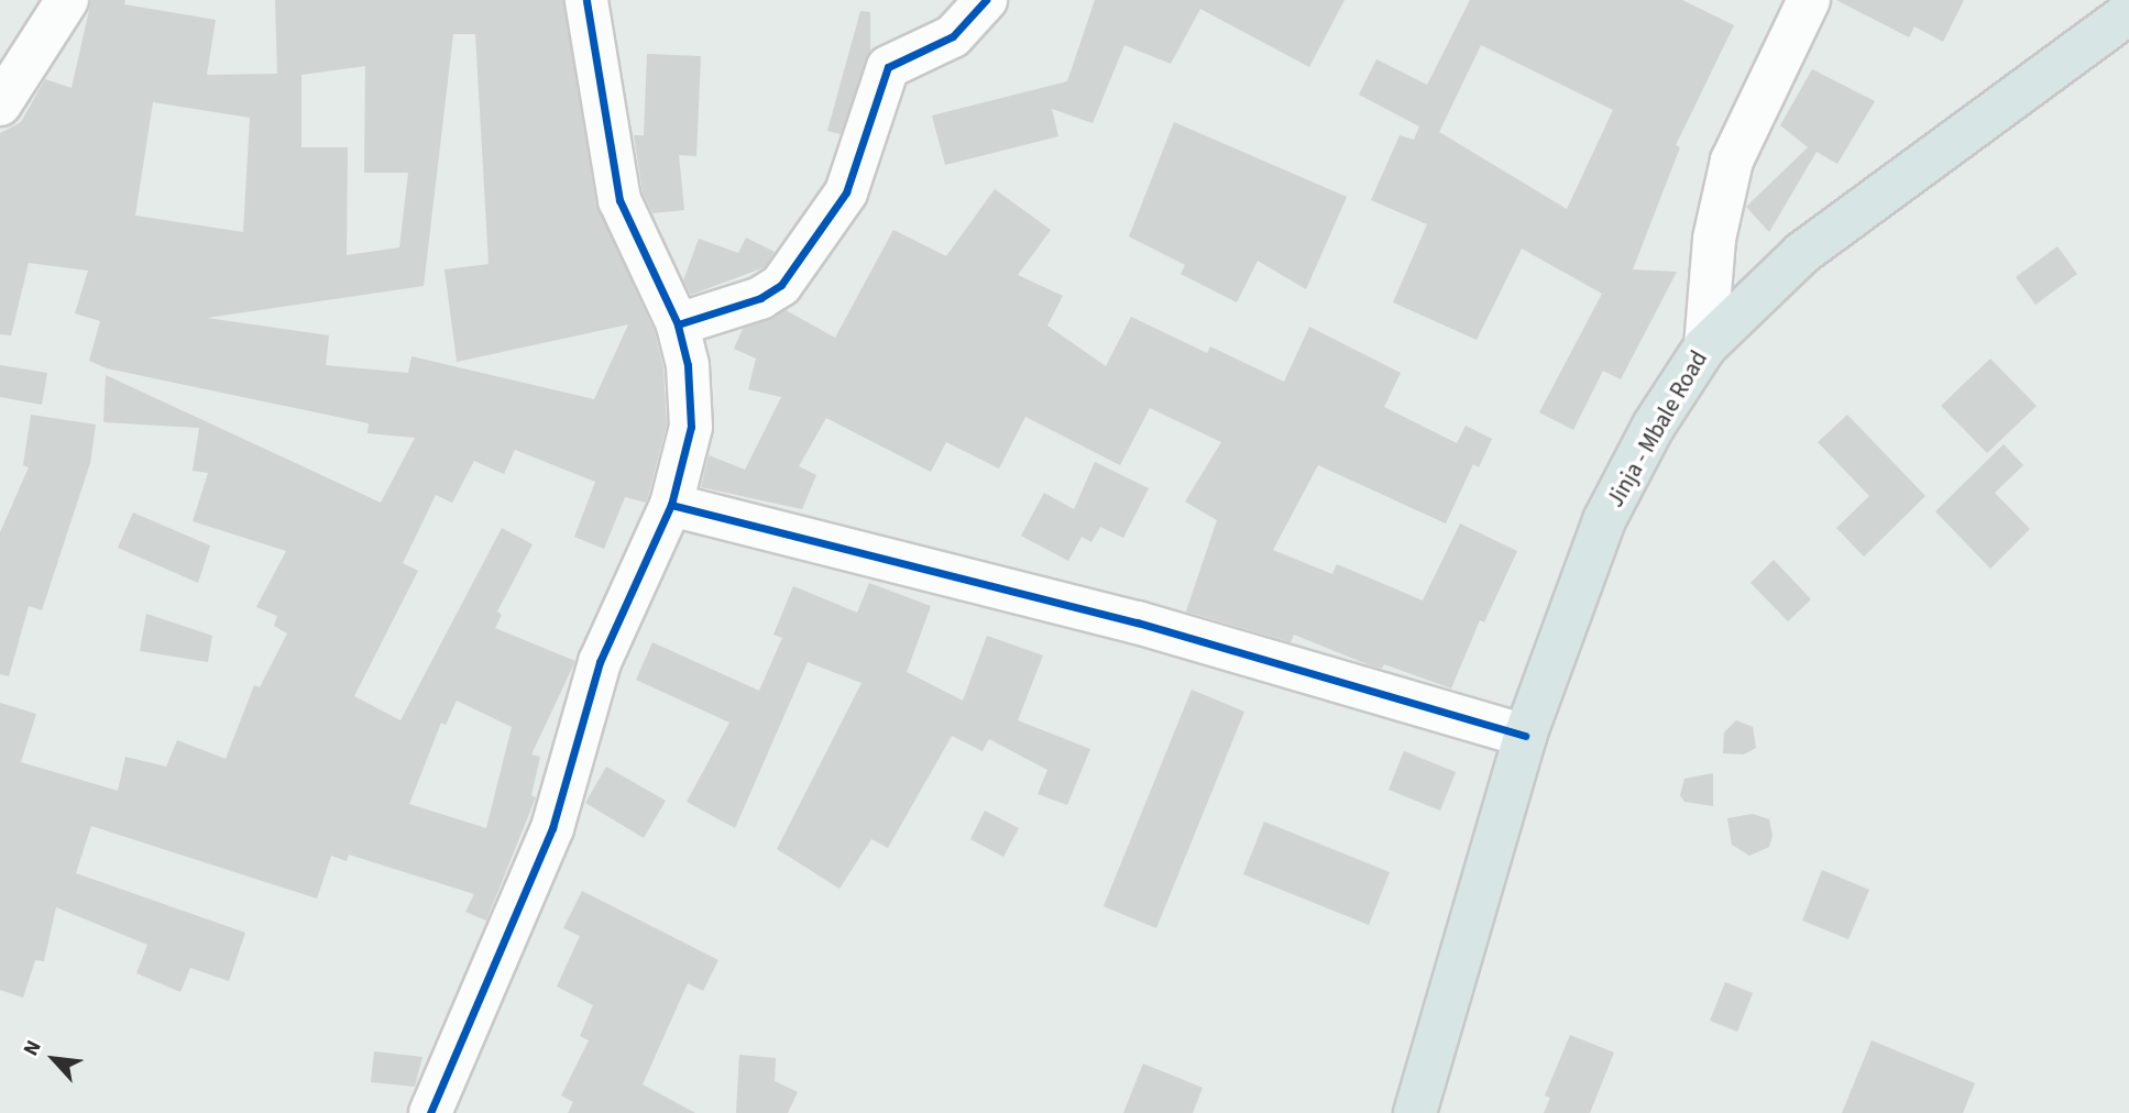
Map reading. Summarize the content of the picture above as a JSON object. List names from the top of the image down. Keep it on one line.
{"streets":{"main road":["Jinja - Mbale Road"]},"north":"top left"}
